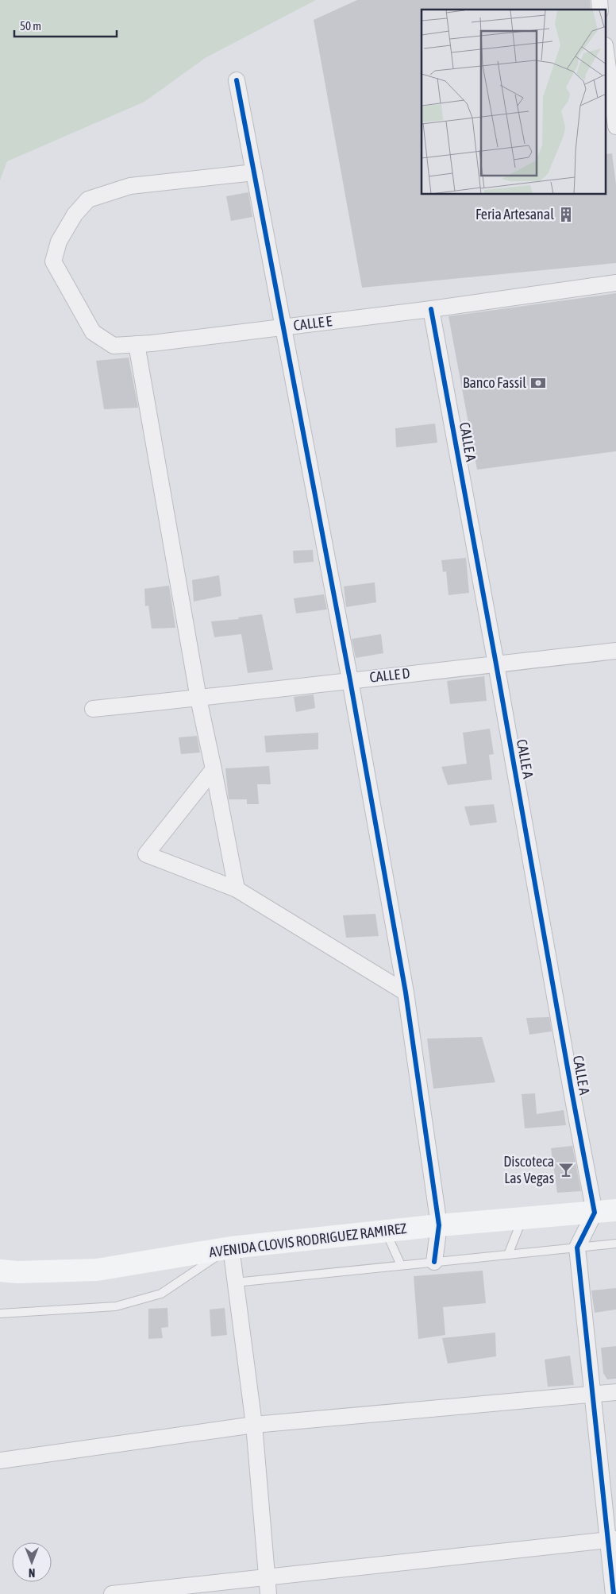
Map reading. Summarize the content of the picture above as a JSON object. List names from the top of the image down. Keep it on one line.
{"streets":{"main road":["AVENIDA CLOVIS RODRIGUEZ RAMIREZ"],"street":["CALLE E","CALLE A","CALLE D"]},"crossings":[["CALLE E","CALLE A"],["CALLE A","CALLE D"],["CALLE A","AVENIDA CLOVIS RODRIGUEZ RAMIREZ"]],"places":{"building":["Feria Artesanal"],"bank":["Banco Fassil"],"bar":["Discoteca Las Vegas"]},"scale_bar":"50 m","north":"bottom"}
